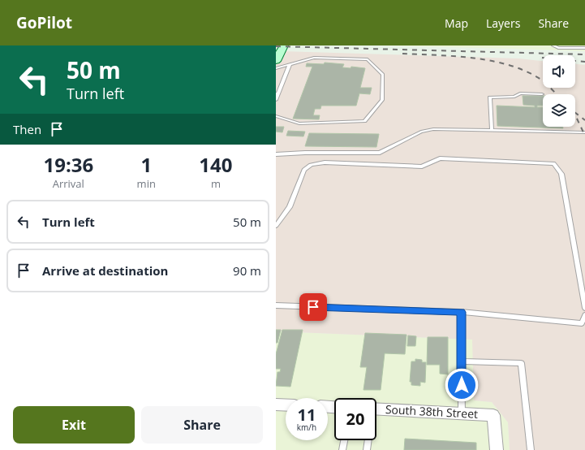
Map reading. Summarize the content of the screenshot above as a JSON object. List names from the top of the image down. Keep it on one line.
{"streets":{"street":["South 38th Street"]},"page":{"header":"GoPilot","nav":["Map","Layers","Share"],"turn":["50 m","Turn left"],"then":"Then","eta":["19:36","Arrival","1","min","140","m"],"list":[{"name":"Turn left","value":"50 m"},{"name":"Arrive at destination","value":"90 m"}],"speed":"11 km/h","limit":"20","buttons":["Exit","Share"]}}
